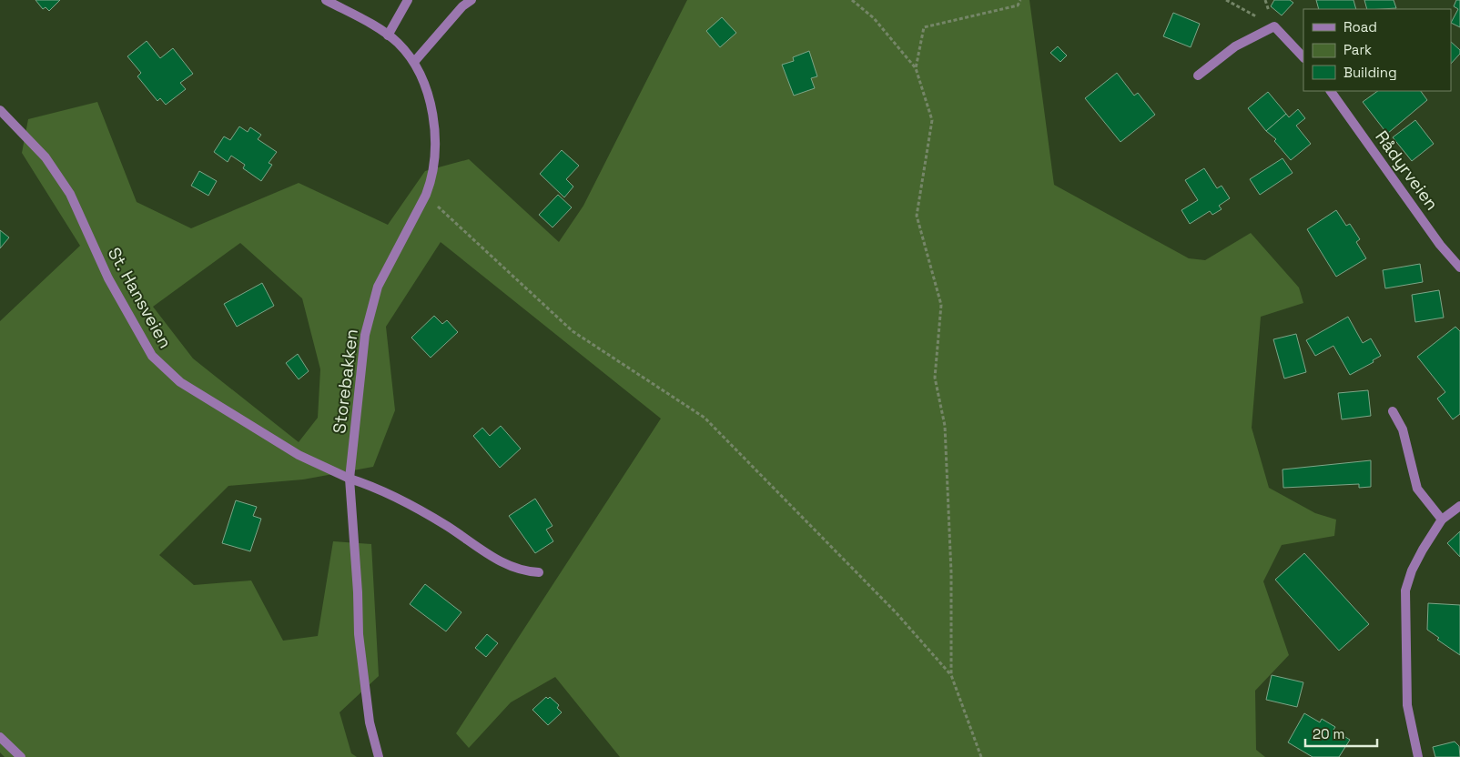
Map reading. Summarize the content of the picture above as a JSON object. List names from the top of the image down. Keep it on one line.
{"streets":{"street":["Rådyrveien","St. Hansveien","Storebakken"]},"crossings":[["St. Hansveien","Storebakken"]],"legend":["Road","Park","Building"],"scale_bar":"20 m"}
